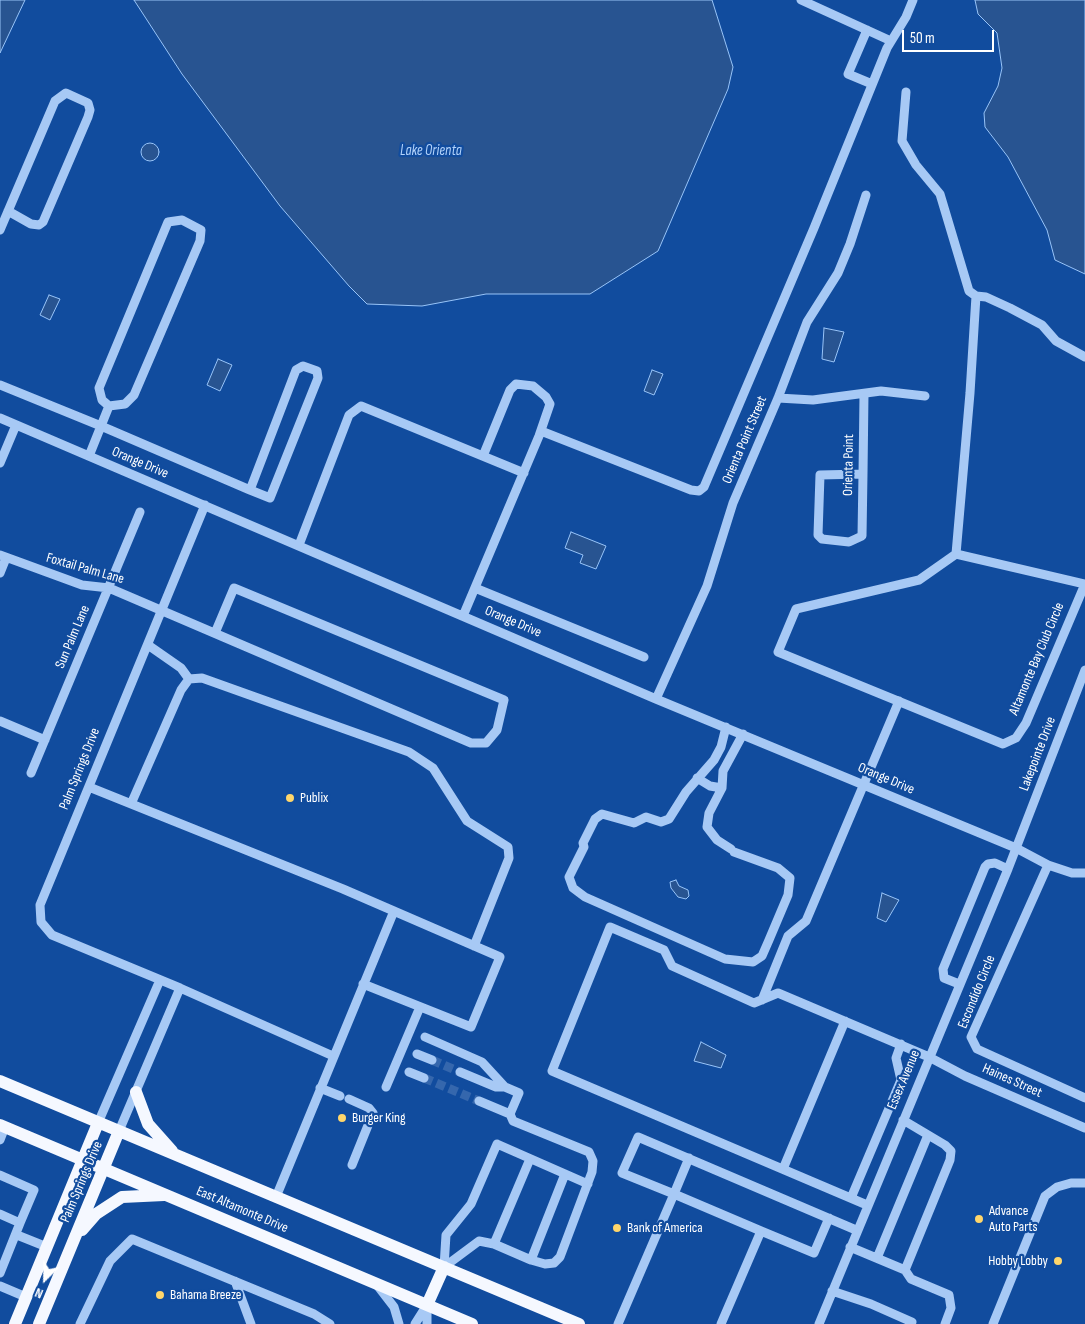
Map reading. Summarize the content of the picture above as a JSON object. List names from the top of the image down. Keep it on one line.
{"streets":{"main road":["Palm Springs Drive","East Altamonte Drive"],"street":["Orienta Point Street","Orange Drive","Orienta Point","Foxtail Palm Lane","Sun Palm Lane","Altamonte Bay Club Circle","Lakepointe Drive","Escondido Circle","Essex Avenue","Haines Street"]},"crossings":[["Orienta Point Street","Orange Drive"],["Orange Drive","Lakepointe Drive"],["Orange Drive","Palm Springs Drive"],["Orange Drive","Essex Avenue"],["Foxtail Palm Lane","Sun Palm Lane"],["Foxtail Palm Lane","Palm Springs Drive"],["Lakepointe Drive","Essex Avenue"],["Palm Springs Drive","East Altamonte Drive"],["Essex Avenue","Haines Street"]],"water":["Lake Orienta"],"places":["Publix","Burger King","Advance Auto Parts","Bank of America","Hobby Lobby","Bahama Breeze"],"scale_bar":"50 m","north":"bottom left"}
